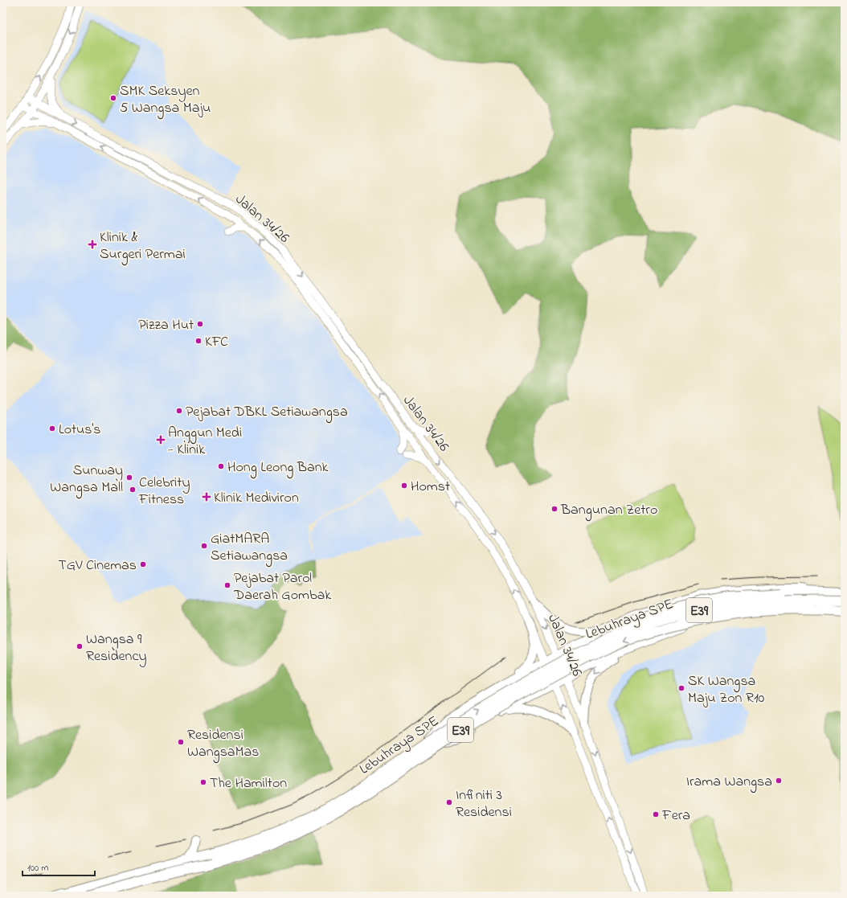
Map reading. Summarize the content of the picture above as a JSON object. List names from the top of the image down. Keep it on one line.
{"streets":{"highway":["E39","Lebuhraya SPE"],"main road":["Jalan 34/26"]},"crossings":[["Jalan 34/26","E39"],["Jalan 34/26","Lebuhraya SPE"],["E39","Lebuhraya SPE"]],"places":{"other":["SMK Seksyen 5 Wangsa Maju","Pizza Hut","KFC","Pejabat DBKL Setiawangsa","Lotus's","Hong Leong Bank","Sunway Wangsa Mall","Homst","Celebrity Fitness","Bangunan Zetro","GiatMARA Setiawangsa","TGV Cinemas","Pejabat Parol Daerah Gombak","Wangsa 9 Residency","SK Wangsa Maju Zon R10","Residensi WangsaMas","Irama Wangsa","The Hamilton","Infiniti 3 Residensi","Fera"],"health":["Klinik & Surgeri Permai","Anggun Medi - Klinik","Klinik Mediviron"]},"scale_bar":"100 m"}
